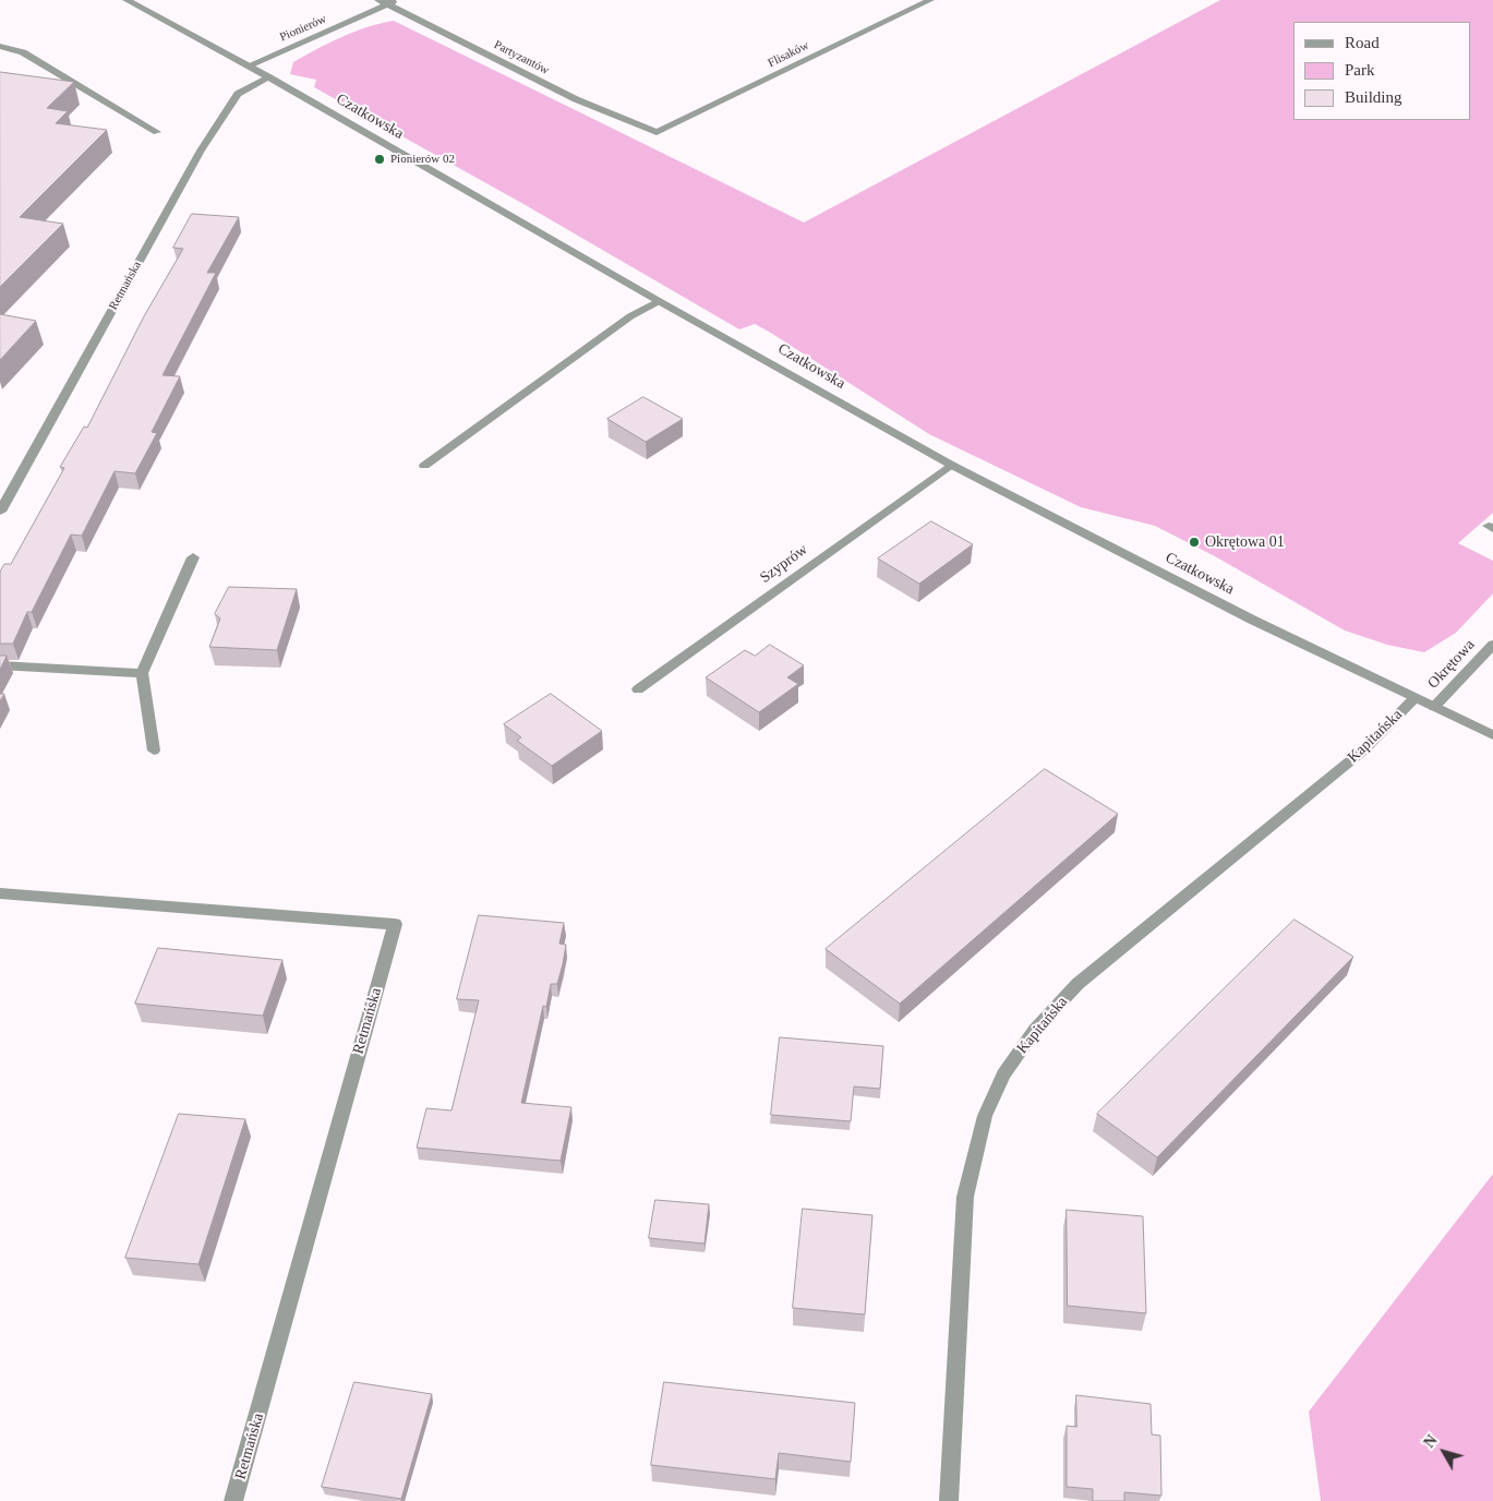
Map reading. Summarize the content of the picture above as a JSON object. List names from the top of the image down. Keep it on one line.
{"streets":{"street":["Pionierów","Flisaków","Partyzantów","Czatkowska","Retmańska","Szyprów","Okrętowa","Kapitańska"]},"crossings":[["Pionierów","Partyzantów"],["Pionierów","Czatkowska"],["Flisaków","Partyzantów"],["Czatkowska","Retmańska"],["Czatkowska","Szyprów"],["Czatkowska","Okrętowa"],["Czatkowska","Kapitańska"]],"places":["Pionierów 02","Okrętowa 01"],"legend":["Road","Park","Building"],"north":"top left"}
